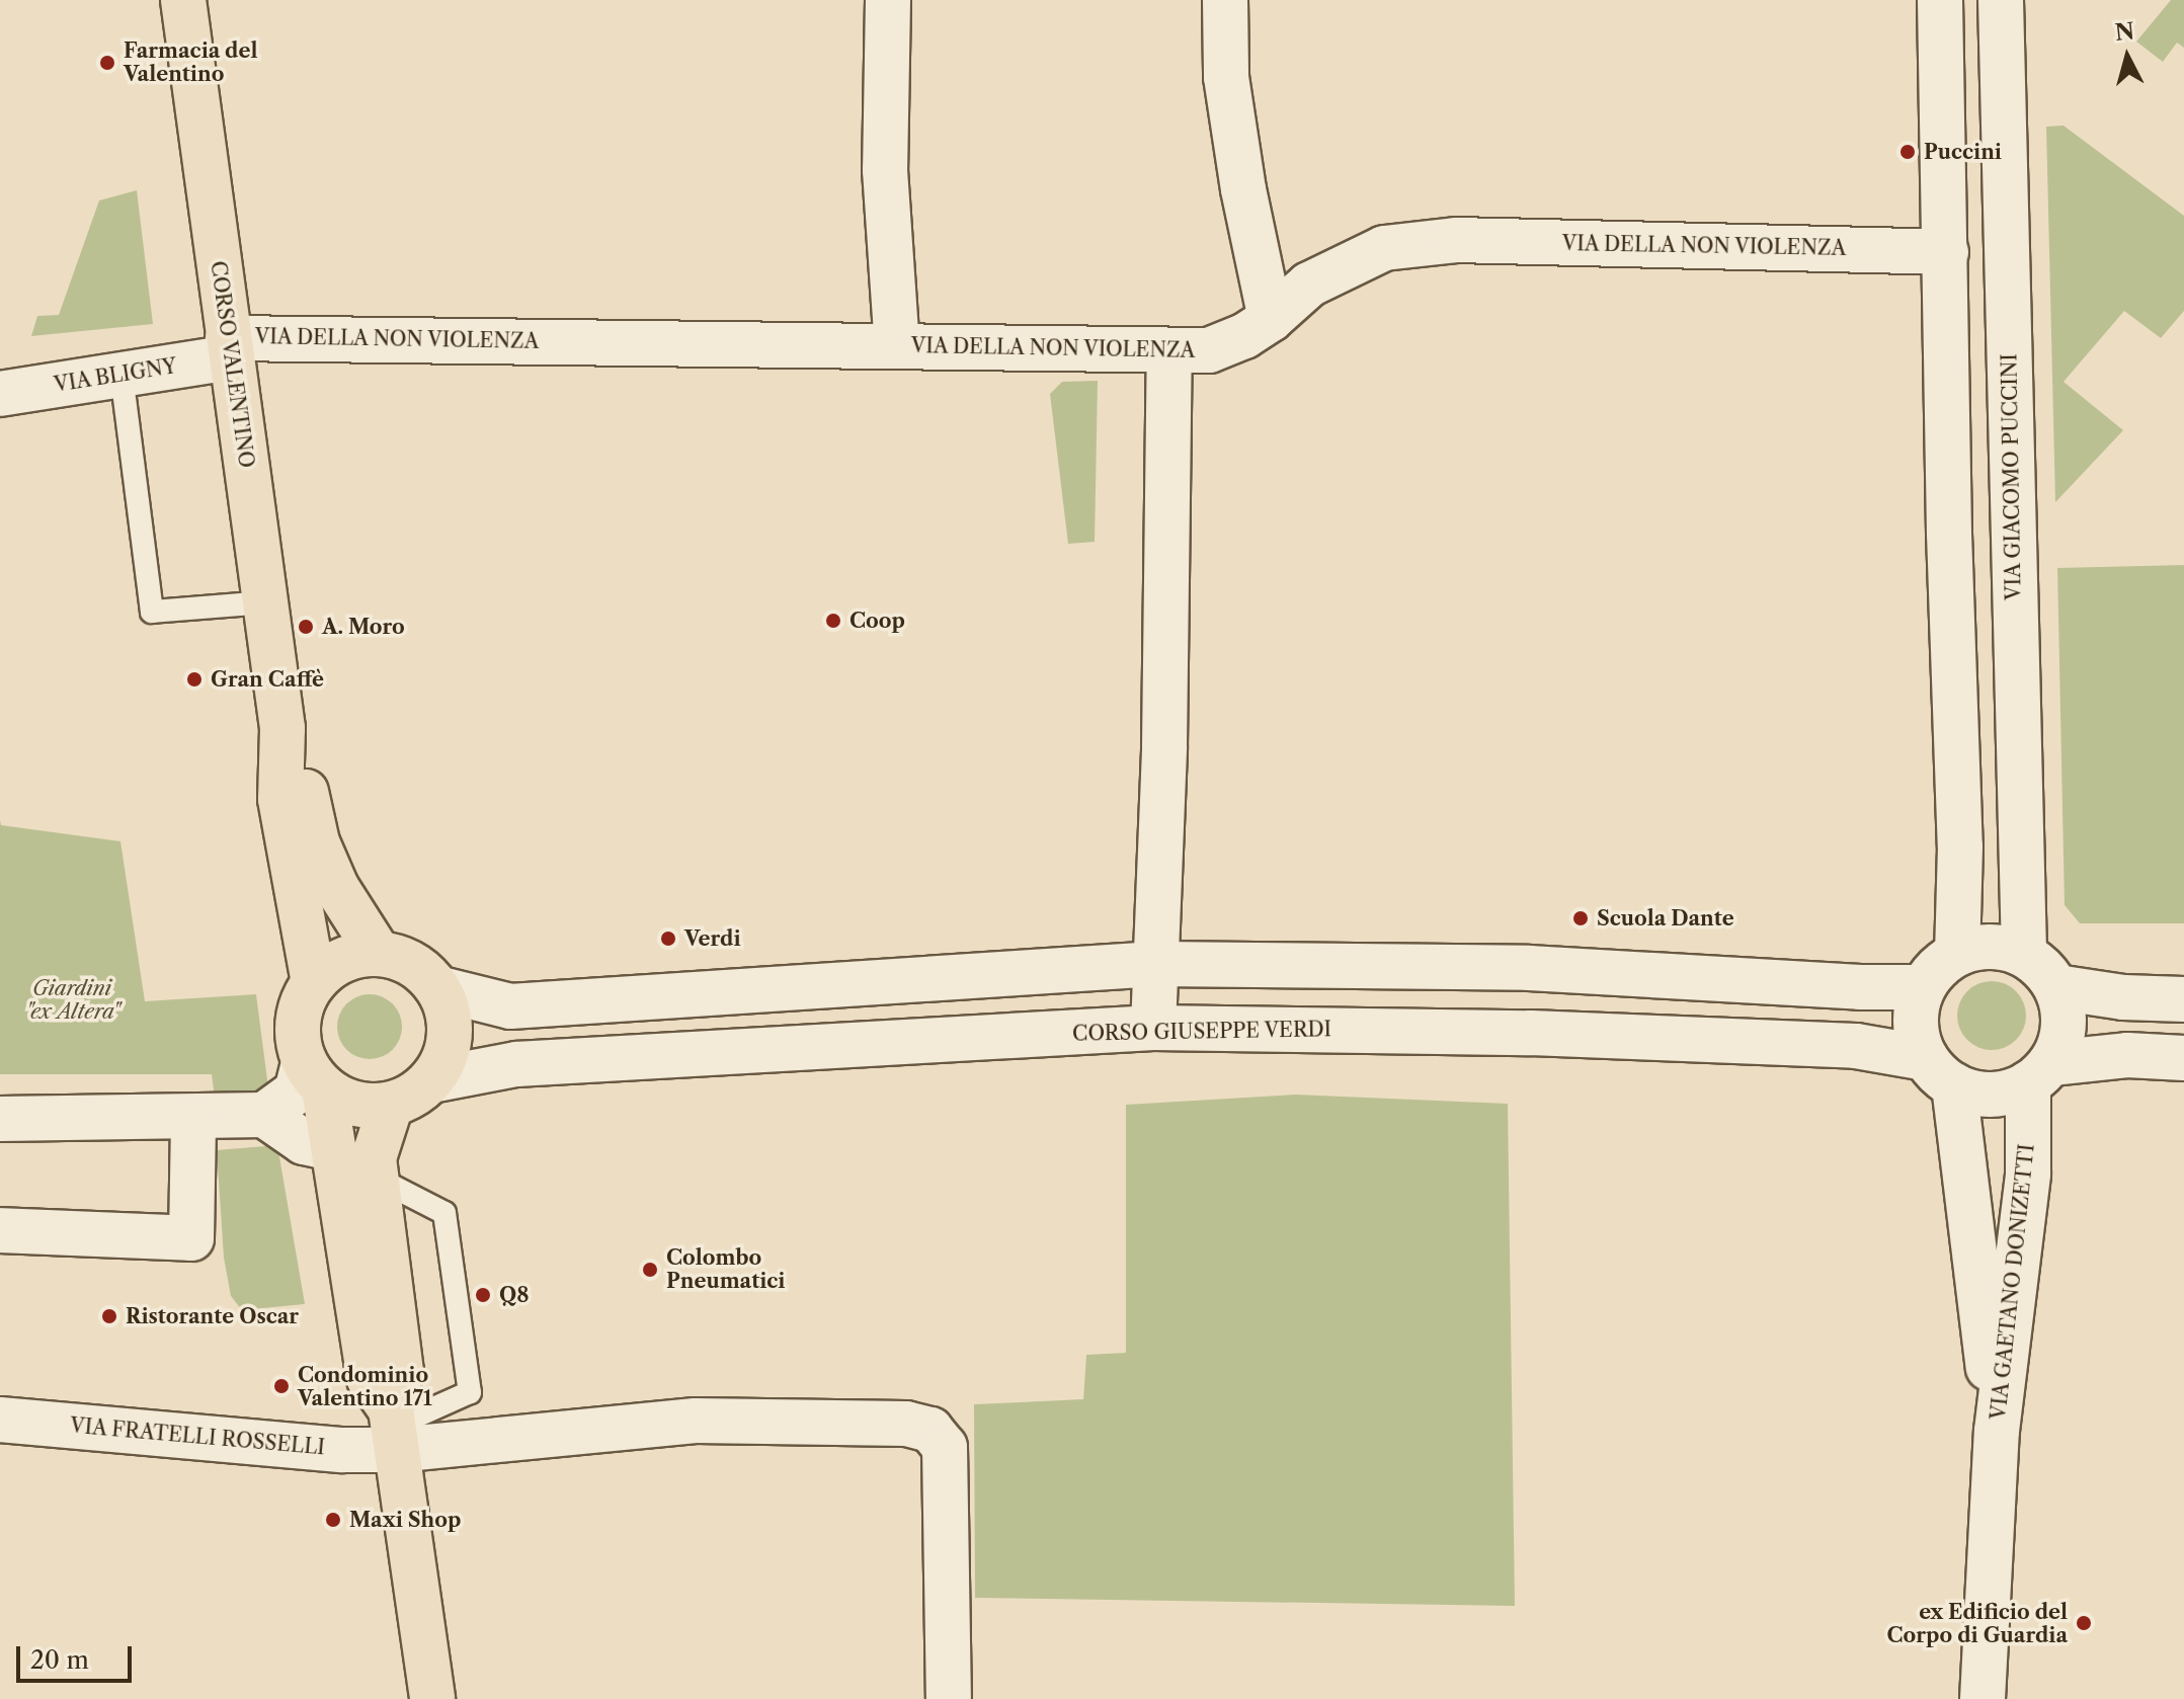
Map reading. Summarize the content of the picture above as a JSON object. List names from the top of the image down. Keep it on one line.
{"streets":{"main road":["CORSO VALENTINO"],"street":["VIA DELLA NON VIOLENZA","VIA BLIGNY","VIA GIACOMO PUCCINI","CORSO GIUSEPPE VERDI","VIA GAETANO DONIZETTI","VIA FRATELLI ROSSELLI"]},"crossings":[["VIA DELLA NON VIOLENZA","CORSO VALENTINO"],["VIA DELLA NON VIOLENZA","VIA BLIGNY"],["CORSO VALENTINO","VIA BLIGNY"],["CORSO VALENTINO","CORSO GIUSEPPE VERDI"],["VIA GIACOMO PUCCINI","CORSO GIUSEPPE VERDI"],["VIA GIACOMO PUCCINI","VIA GAETANO DONIZETTI"],["CORSO GIUSEPPE VERDI","VIA GAETANO DONIZETTI"]],"parks":["Giardini \"ex Altera\""],"places":["Farmacia del Valentino","Puccini","Coop","A. Moro","Gran Caffè","Scuola Dante","Verdi","Colombo Pneumatici","Q8","Ristorante Oscar","Condominio Valentino 171","Maxi Shop","ex Edificio del Corpo di Guardia"],"scale_bar":"20 m","north":"top"}
